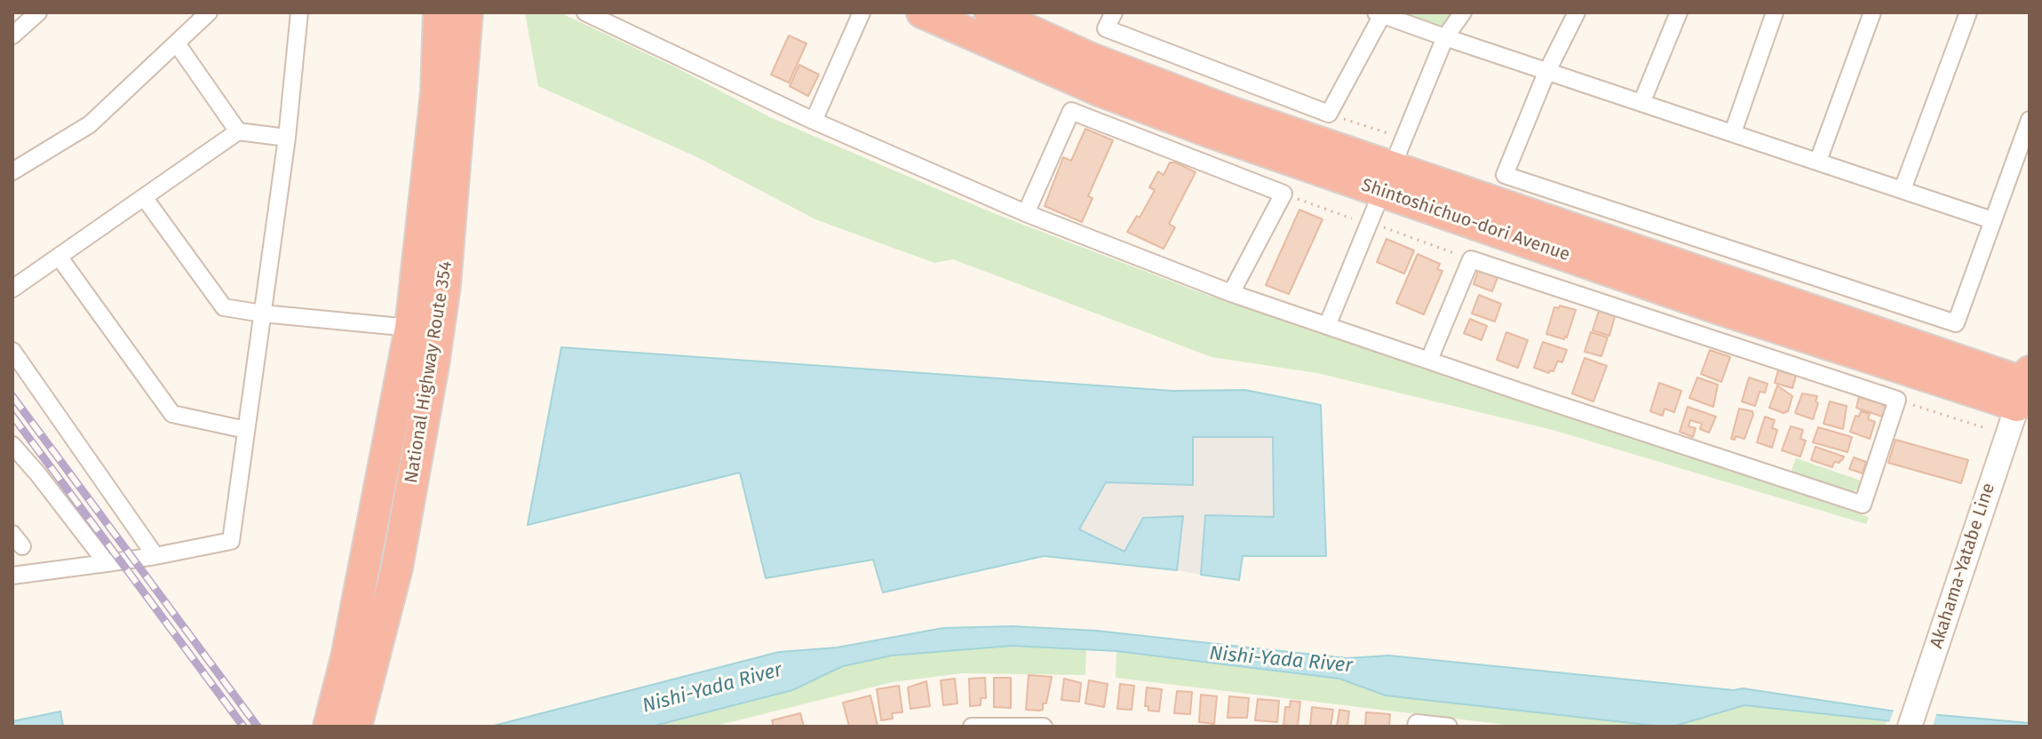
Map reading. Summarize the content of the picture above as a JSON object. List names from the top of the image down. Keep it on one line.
{"streets":{"highway":["Shintoshichuo-dori Avenue","National Highway Route 354"],"main road":["Akahama-Yatabe Line"]},"crossings":[["Shintoshichuo-dori Avenue","Akahama-Yatabe Line"]],"water":["Nishi-Yada River"]}
